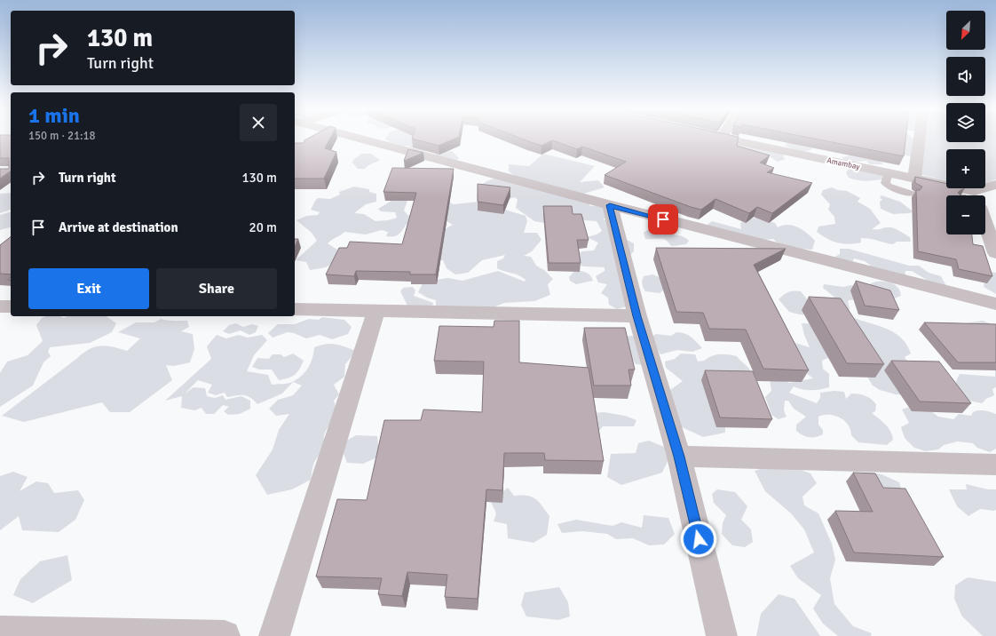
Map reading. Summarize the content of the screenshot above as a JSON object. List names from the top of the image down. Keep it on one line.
{"streets":{"street":["Amambay"]},"north":"bottom left","page":{"map_buttons":["+","−"],"turn":["130 m","Turn right"],"heading":["1 min","150 m · 21:18"],"list":[{"name":"Turn right","value":"130 m"},{"name":"Arrive at destination","value":"20 m"}],"buttons":["Exit","Share"]}}
